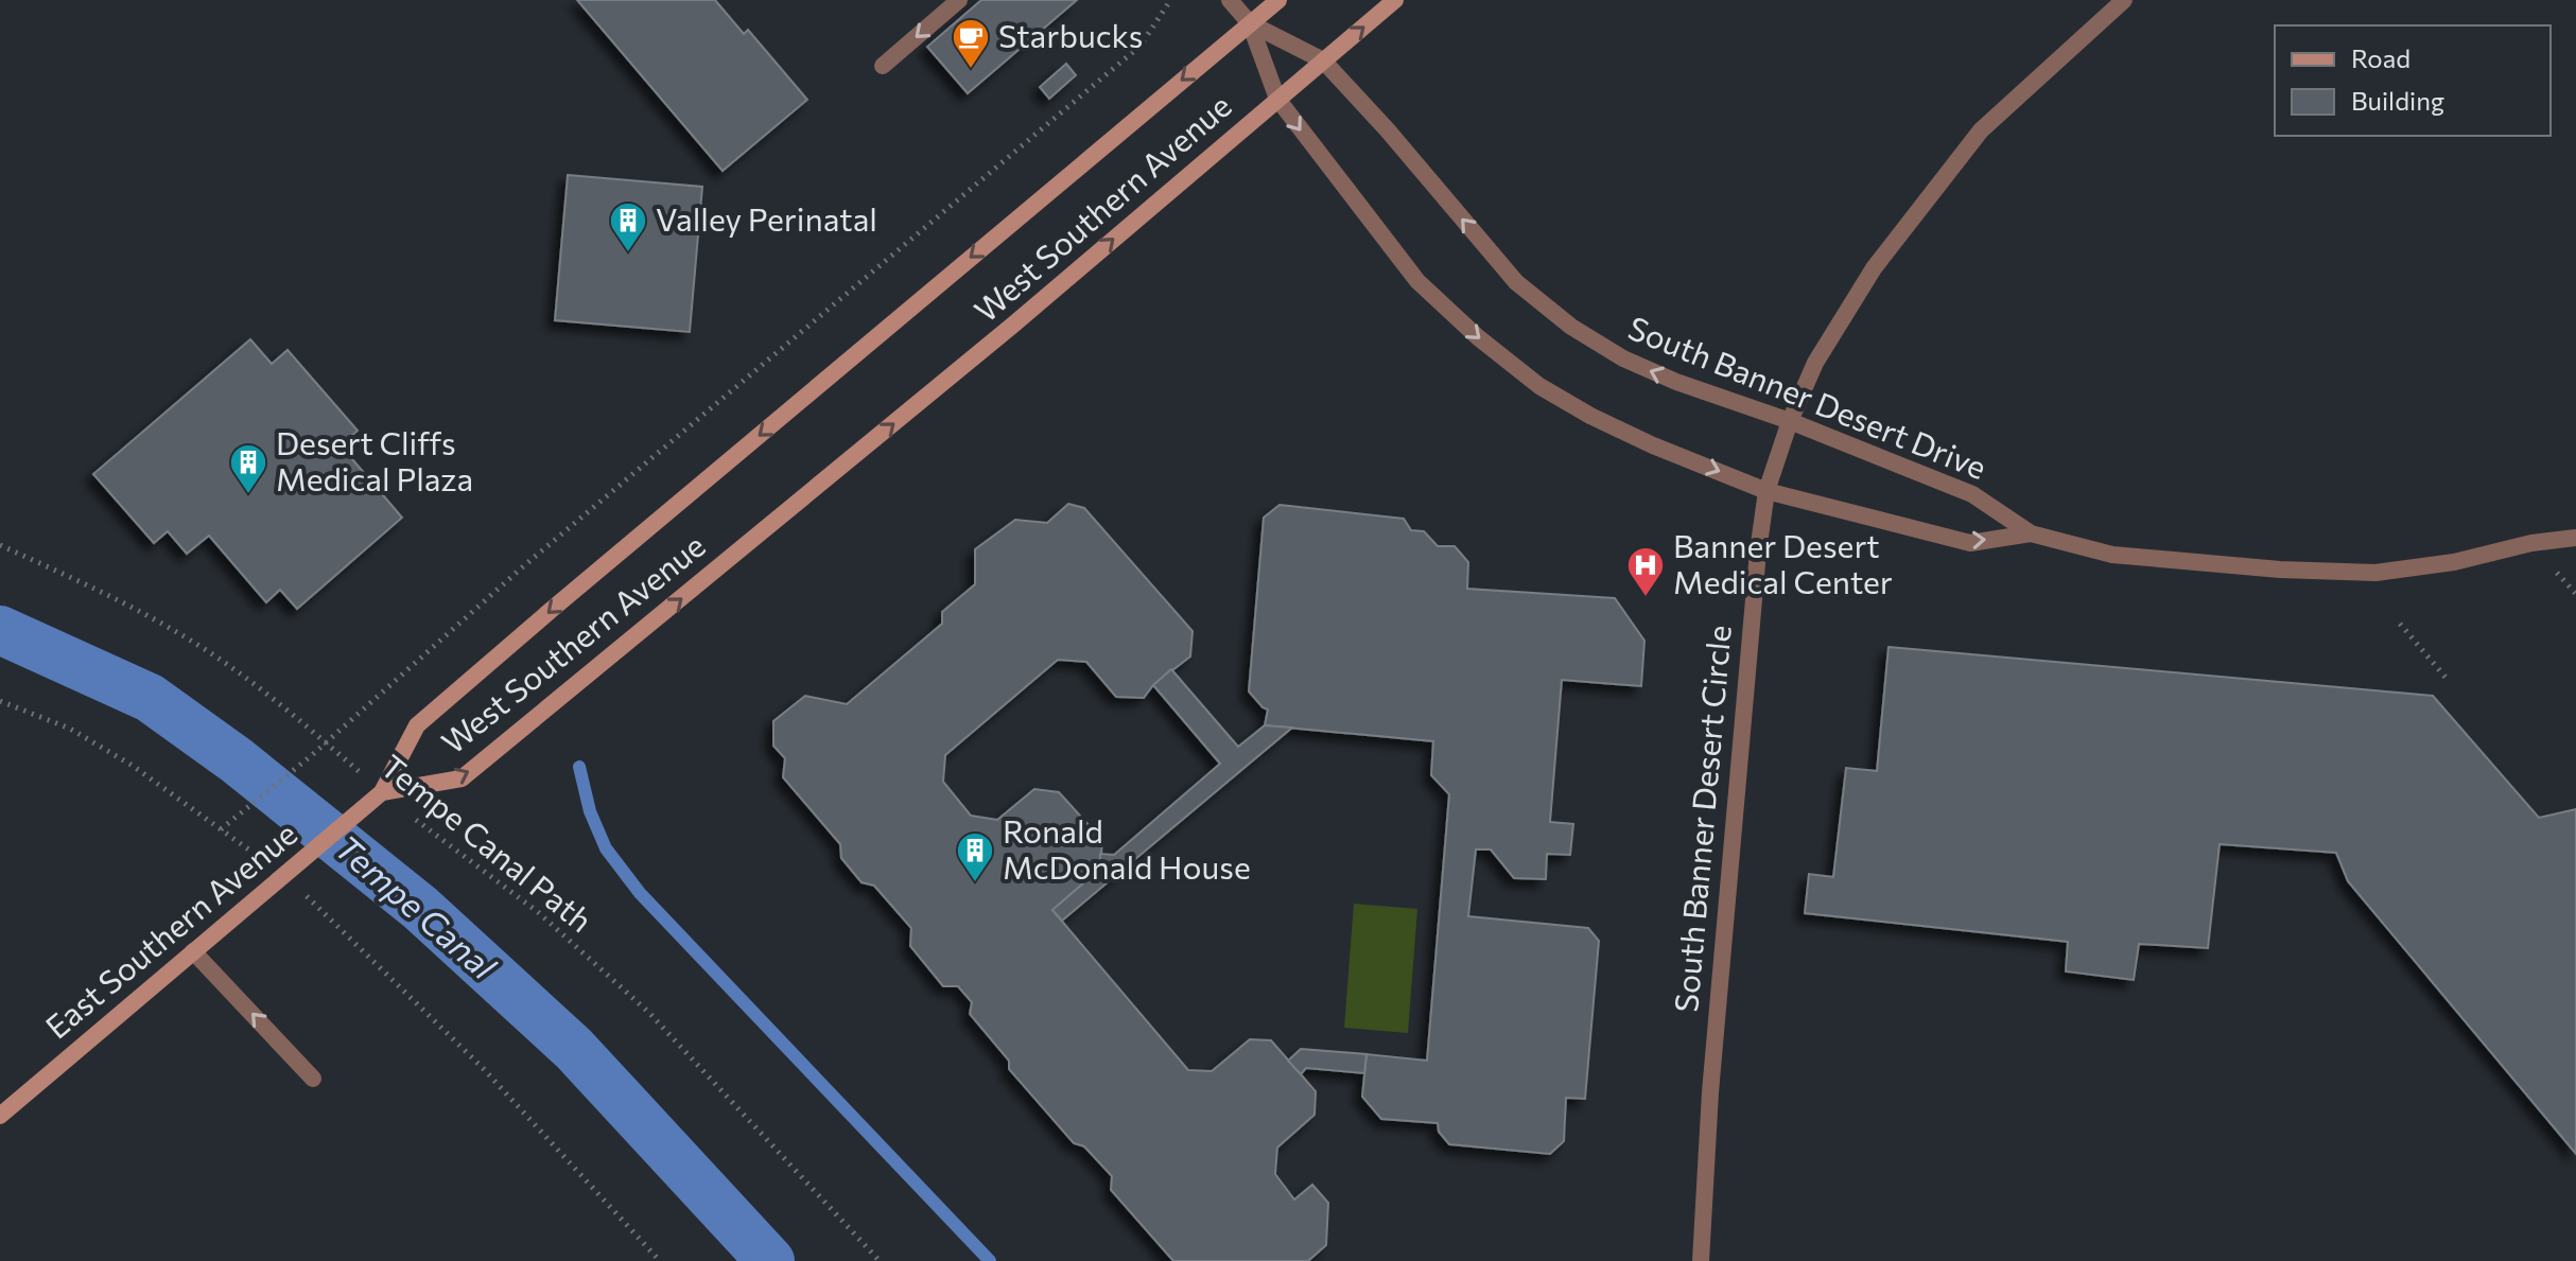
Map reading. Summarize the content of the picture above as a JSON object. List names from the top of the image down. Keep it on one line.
{"streets":{"main road":["West Southern Avenue","East Southern Avenue"],"street":["South Banner Desert Drive","South Banner Desert Circle"],"path":["Tempe Canal Path"]},"crossings":[["West Southern Avenue","South Banner Desert Drive"],["West Southern Avenue","Tempe Canal Path"],["West Southern Avenue","East Southern Avenue"],["South Banner Desert Drive","South Banner Desert Circle"],["Tempe Canal Path","East Southern Avenue"]],"water":["Tempe Canal"],"places":{"cafe":["Starbucks"],"building":["Valley Perinatal","Desert Cliffs Medical Plaza","Ronald McDonald House"],"hospital":["Banner Desert Medical Center"]},"legend":["Road","Building"]}
